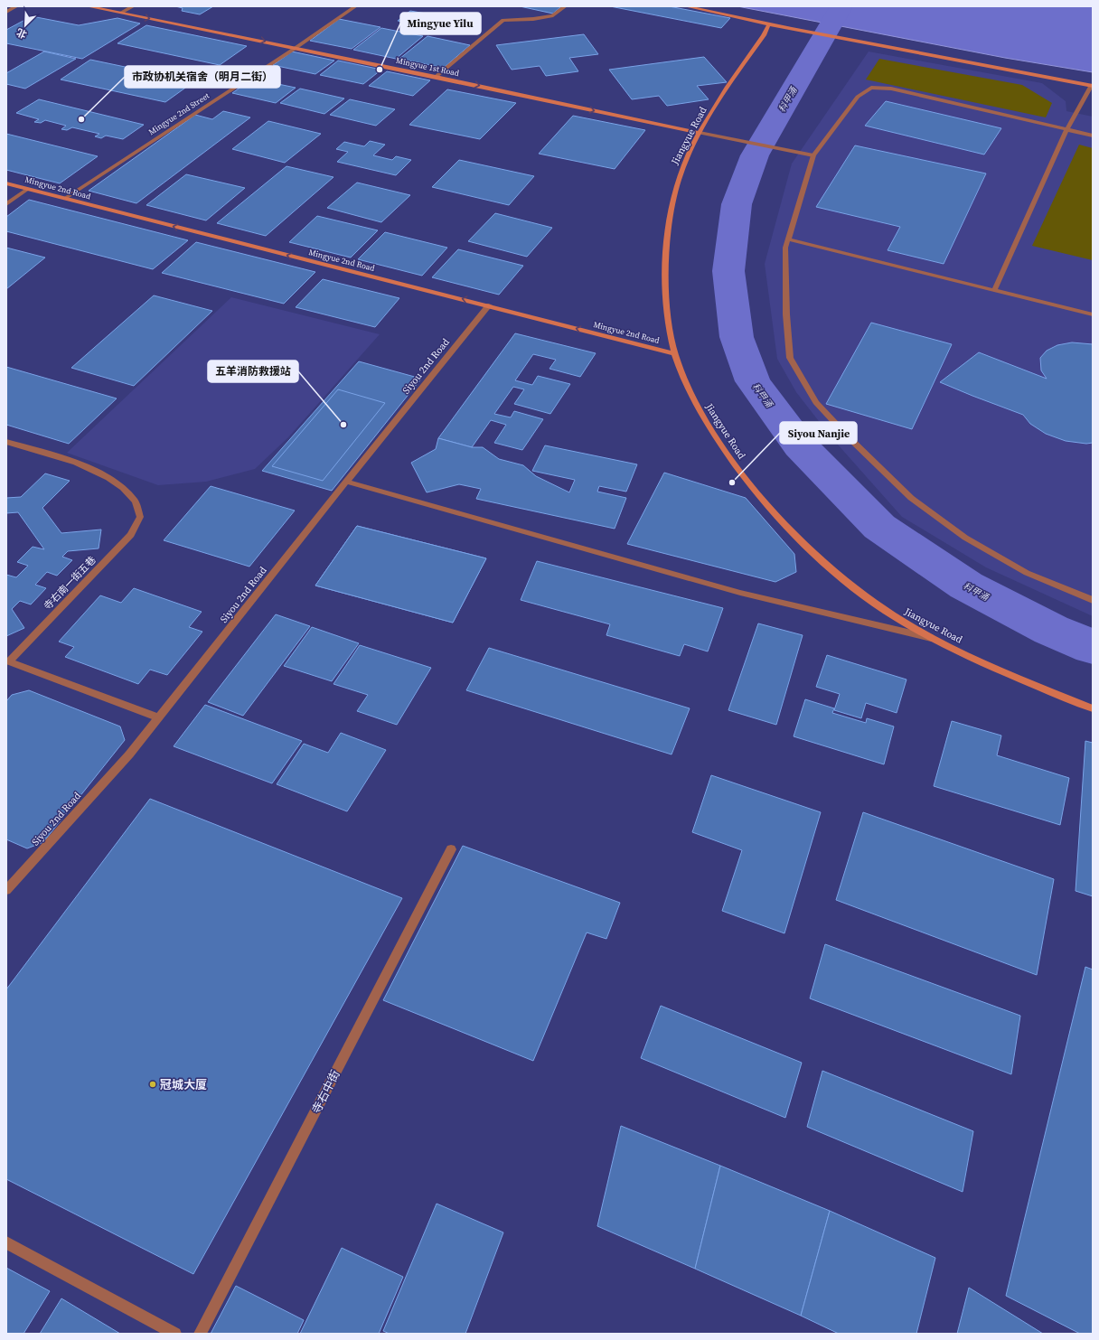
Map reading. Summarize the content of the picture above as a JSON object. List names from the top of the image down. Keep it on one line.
{"streets":{"street":["Mingyue 1st Road","Mingyue 2nd Street","Jiangyue Road","Mingyue 2nd Road","Siyou 2nd Road","寺右南一街五巷","寺右中街"]},"crossings":[["Mingyue 1st Road","Mingyue 2nd Street"],["Mingyue 1st Road","Jiangyue Road"],["Mingyue 2nd Street","Mingyue 2nd Road"],["Jiangyue Road","Mingyue 2nd Road"],["Mingyue 2nd Road","Siyou 2nd Road"],["Siyou 2nd Road","寺右南一街五巷"]],"one_way":["Mingyue 1st Road","Mingyue 2nd Road"],"water":["科甲涌"],"places":["Mingyue Yilu","市政协机关宿舍（明月二街）","五羊消防救援站","Siyou Nanjie","冠城大厦"],"north":"bottom left"}
